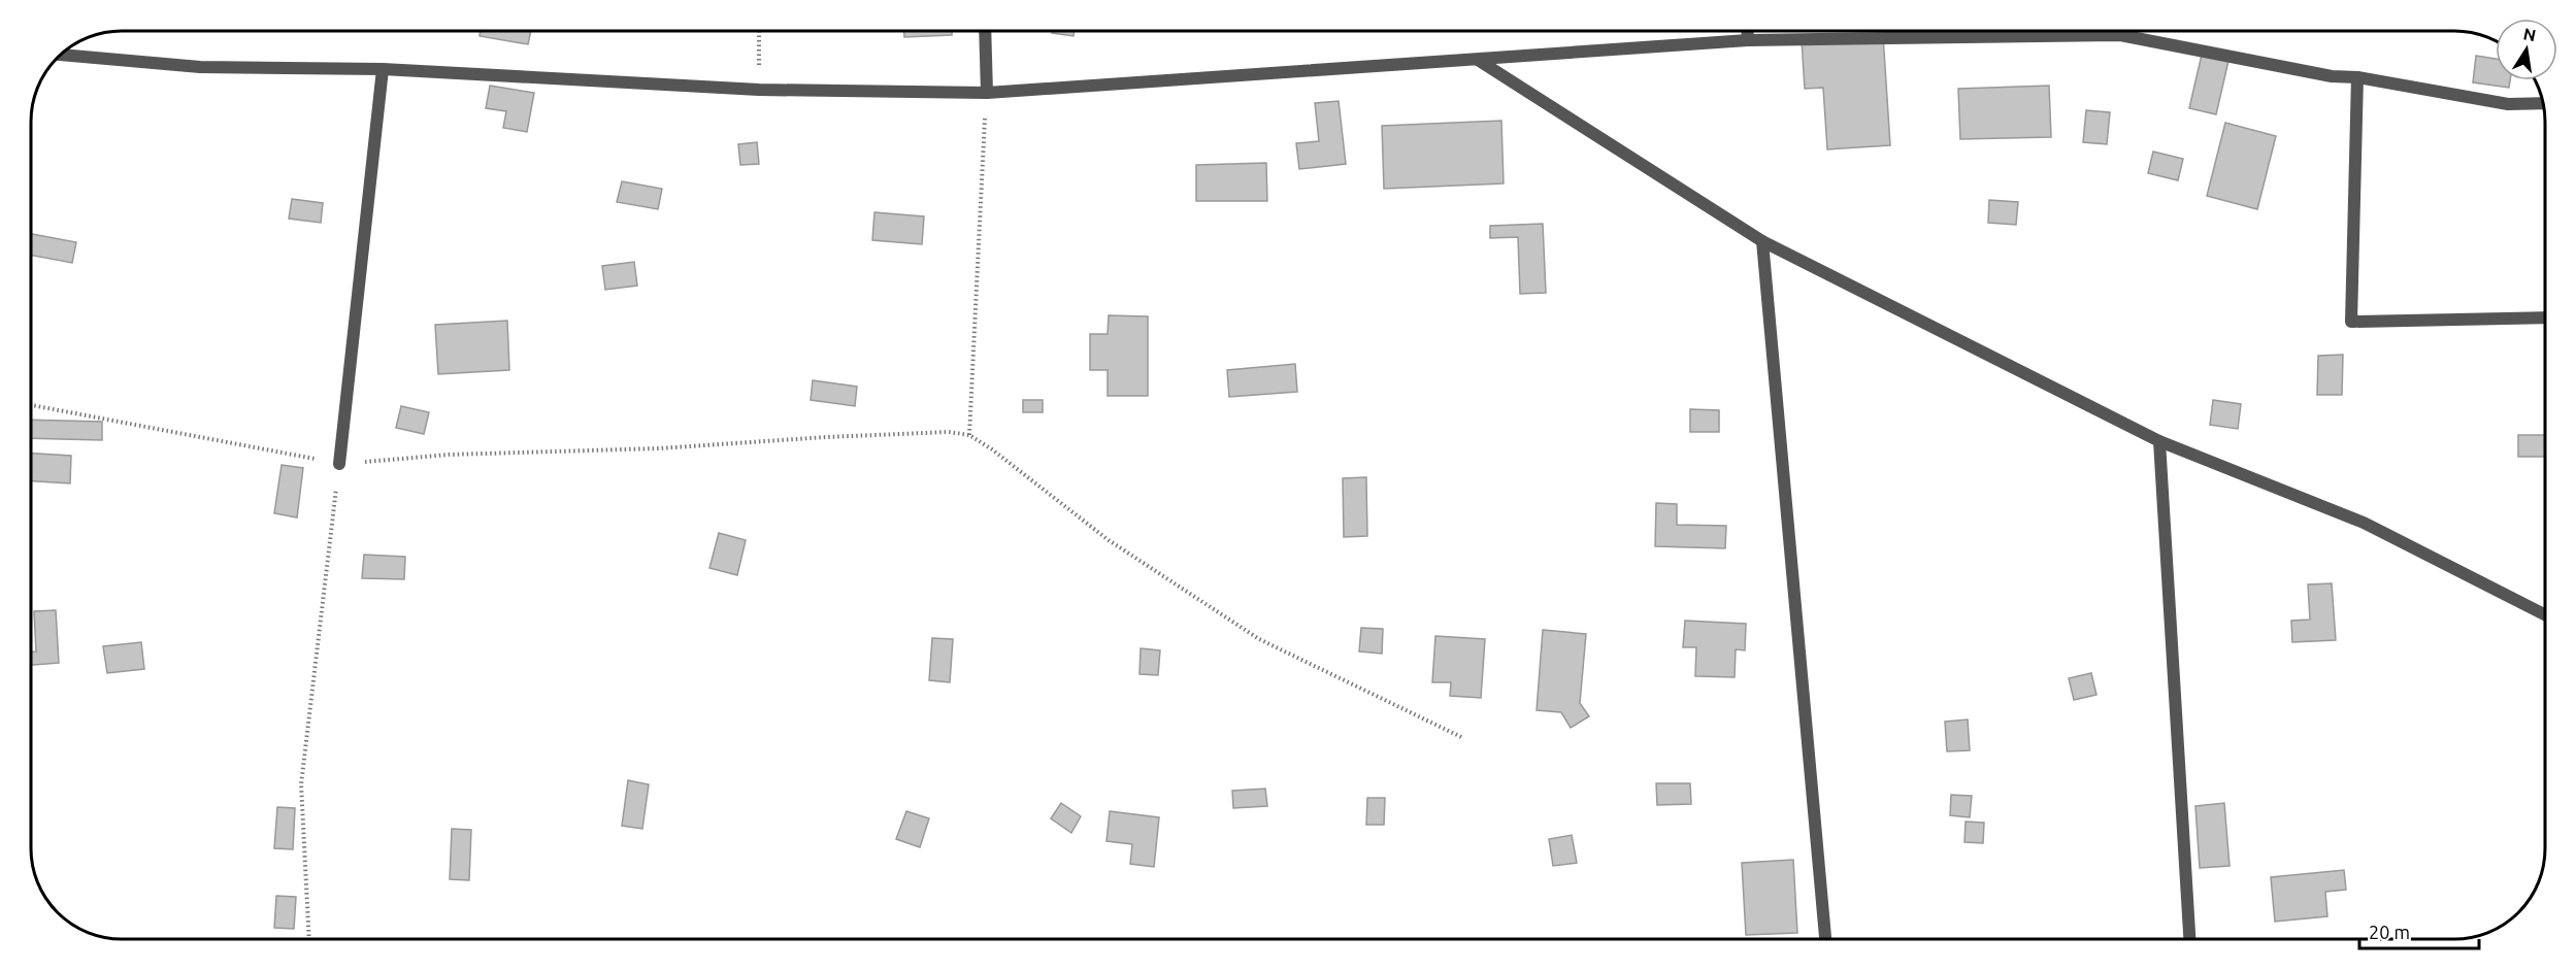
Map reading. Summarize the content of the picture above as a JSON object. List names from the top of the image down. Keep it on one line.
{"scale_bar":"20 m","north":"top"}
